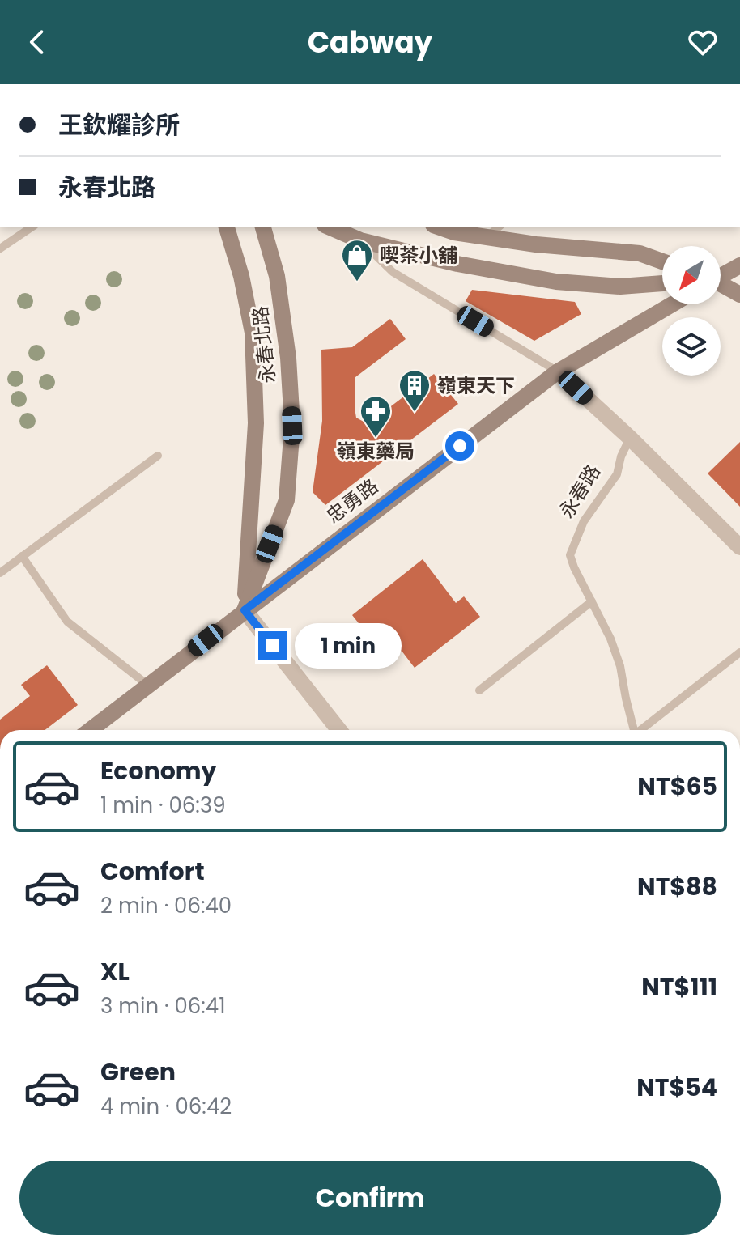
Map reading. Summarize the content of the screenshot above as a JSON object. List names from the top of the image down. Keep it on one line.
{"streets":{"street":["永春北路","忠勇路"],"lane":["永春路"]},"crossings":[["永春北路","忠勇路"]],"places":{"shop":["喫茶小舖"],"building":["嶺東天下"],"pharmacy":["嶺東藥局"]},"north":"bottom left","page":{"header":"Cabway","banner":["王欽耀診所","永春北路"],"bubble":"1 min","list":[{"name":"Economy","note":"1 min · 06:39","value":"NT$65"},{"name":"Comfort","note":"2 min · 06:40","value":"NT$88"},{"name":"XL","note":"3 min · 06:41","value":"NT$111"},{"name":"Green","note":"4 min · 06:42","value":"NT$54"}],"buttons":"Confirm"}}
